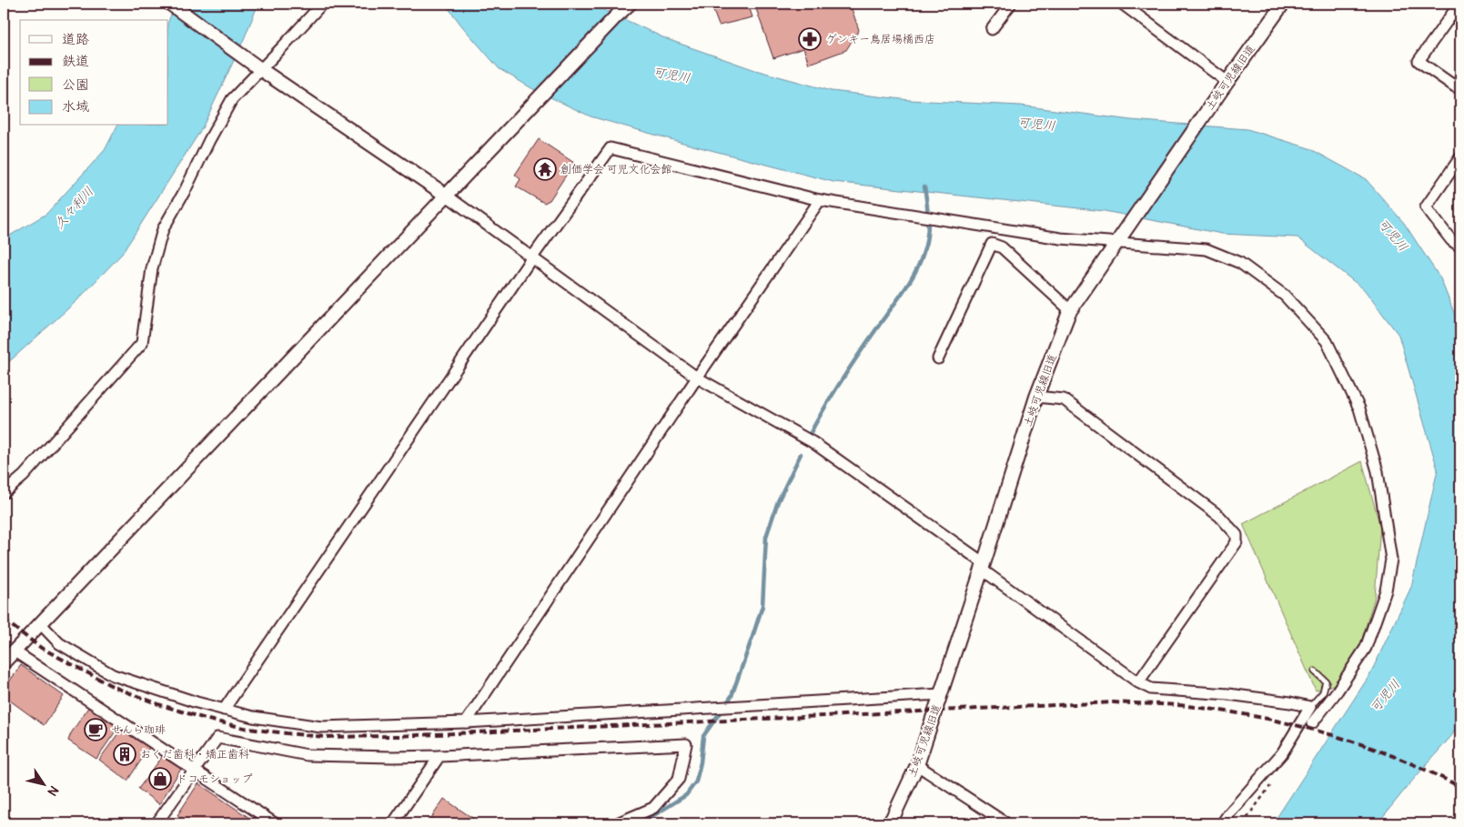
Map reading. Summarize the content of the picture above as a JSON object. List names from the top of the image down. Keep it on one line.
{"streets":{"street":["土岐可児線旧道"]},"water":["可児川","久々利川"],"places":{"pharmacy":["ゲンキー鳥居場橋西店"],"temple":["創価学会 可児文化会館"],"cafe":["せんら珈琲"],"building":["おくだ歯科・矯正歯科"],"shop":["ドコモショップ"]},"legend":["道路","鉄道","公園","水域"],"north":"bottom right"}
